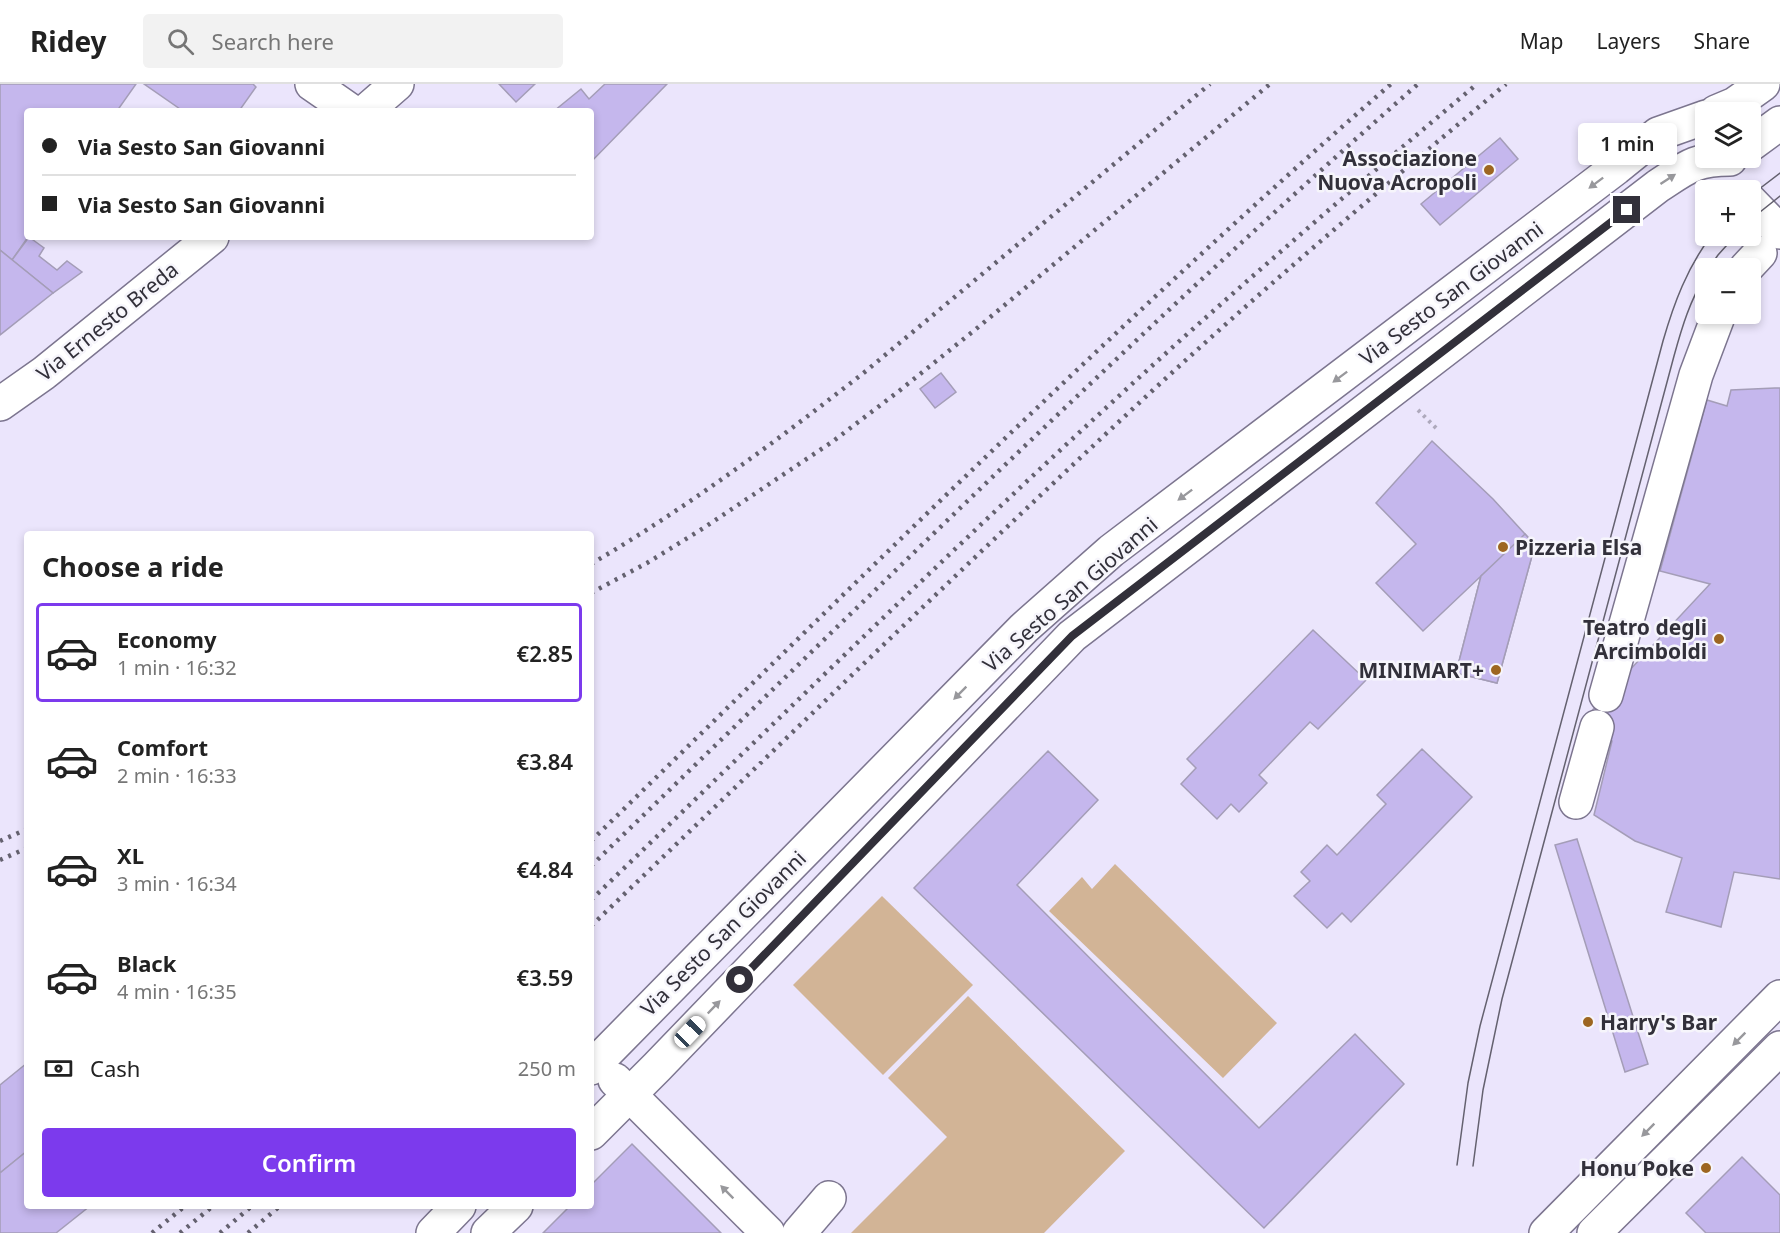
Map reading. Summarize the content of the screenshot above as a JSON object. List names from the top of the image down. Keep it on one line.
{"streets":{"street":["Via Sesto San Giovanni","Via Ernesto Breda"]},"places":["Associazione Nuova Acropoli","Pizzeria Elsa","Teatro degli Arcimboldi","MINIMART+","Harry's Bar","Honu Poke"],"page":{"header":"Ridey","search":"Search here","nav":["Map","Layers","Share"],"map_buttons":["+","−"],"banner":["Via Sesto San Giovanni","Via Sesto San Giovanni"],"bubble":"1 min","heading":"Choose a ride","list":[{"name":"Economy","note":"1 min · 16:32","value":"€2.85"},{"name":"Comfort","note":"2 min · 16:33","value":"€3.84"},{"name":"XL","note":"3 min · 16:34","value":"€4.84"},{"name":"Black","note":"4 min · 16:35","value":"€3.59"}],"pay":["Cash","250 m"],"buttons":"Confirm"}}
